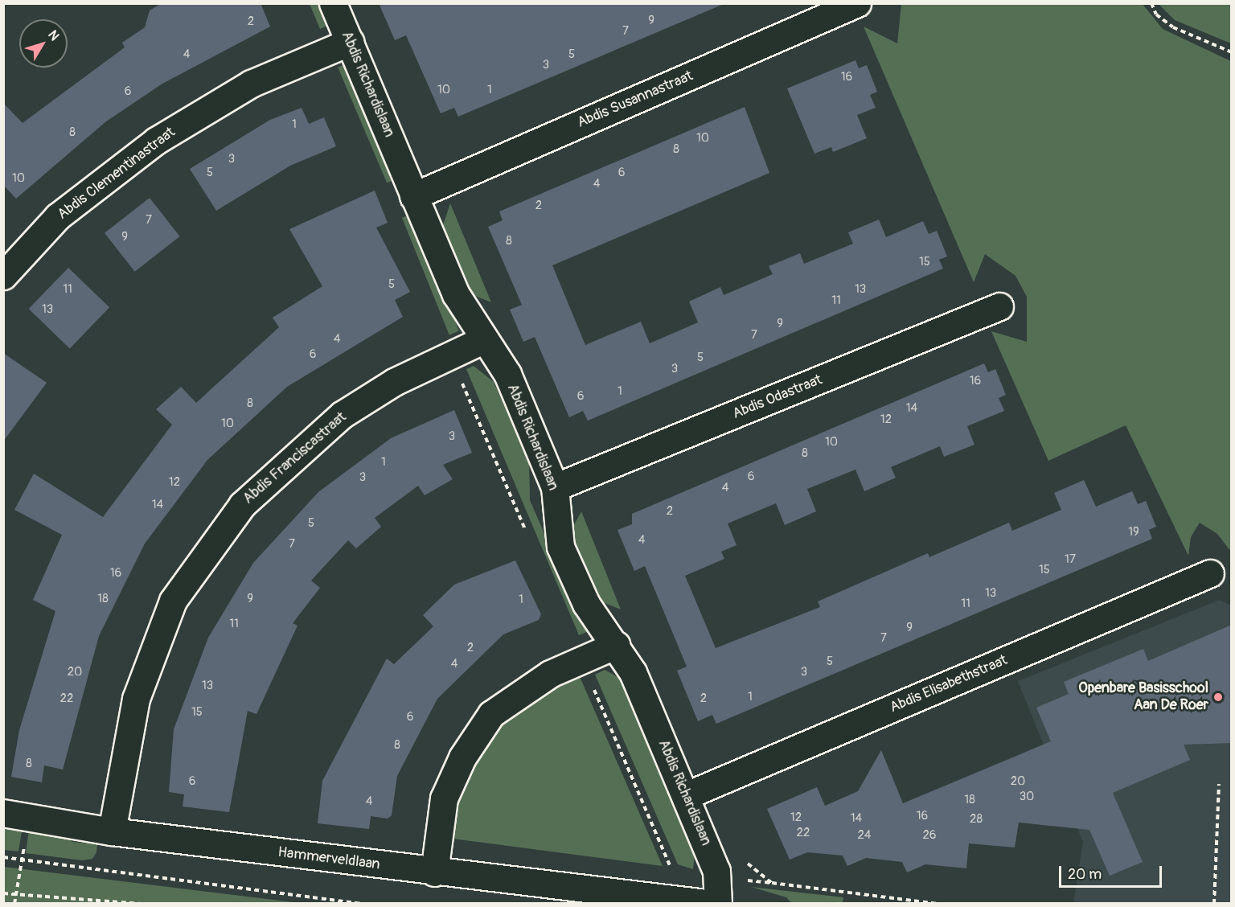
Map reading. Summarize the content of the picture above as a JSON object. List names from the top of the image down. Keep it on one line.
{"streets":{"street":["Abdis Richardislaan","Abdis Susannastraat","Abdis Clementinastraat","Abdis Odastraat","Abdis Franciscastraat","Abdis Elisabethstraat","Hammerveldlaan"]},"crossings":[["Abdis Richardislaan","Abdis Susannastraat"],["Abdis Richardislaan","Abdis Clementinastraat"],["Abdis Richardislaan","Abdis Odastraat"],["Abdis Richardislaan","Abdis Franciscastraat"],["Abdis Richardislaan","Abdis Elisabethstraat"],["Abdis Franciscastraat","Hammerveldlaan"]],"places":["Openbare Basisschool Aan De Roer"],"house_numbers":["9","2","7","4","5","3","16","10","1","6","1","8","10","8","3","5","6","10","4","2","7","9","8","15","5","11","13","11","13","9","7","4","6","5","3","16","1","6","8","14","12","10","3","10","8","1","6","3","12","4","14","2","5","19","4","7","17","15","16","13","18","9","1","11","11","9","7","2","5","4","20","3","13","1","22","2","15","6","8","8","6","20","30","18","4","16","12","14","28","22","24","26"],"scale_bar":"20 m","north":"top right"}
